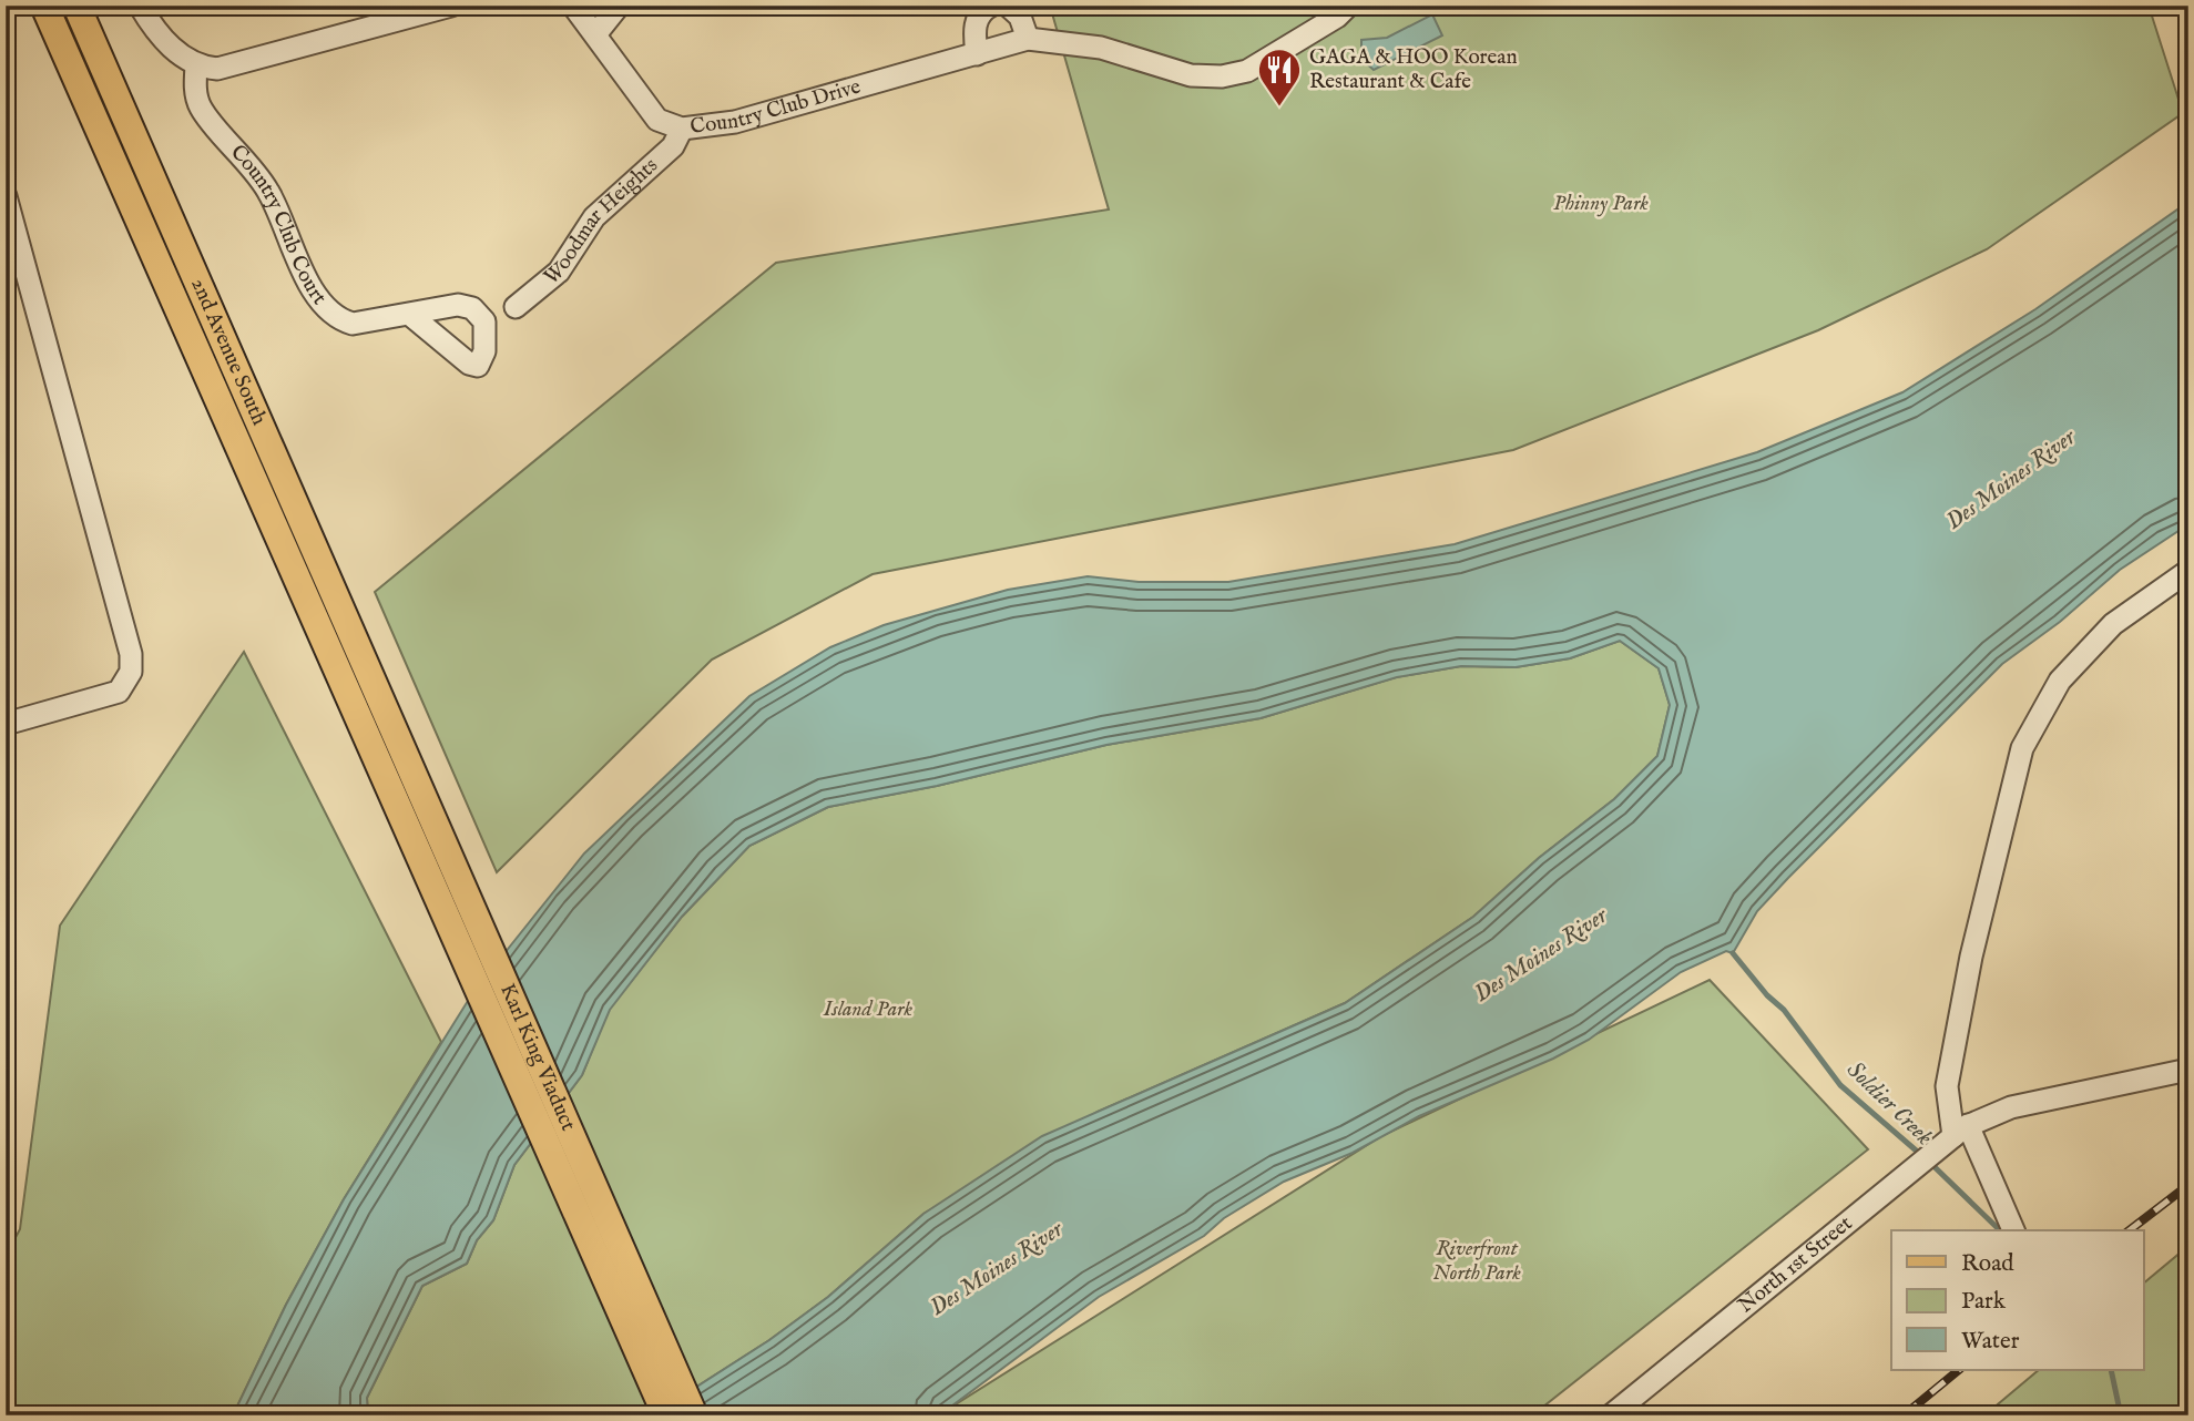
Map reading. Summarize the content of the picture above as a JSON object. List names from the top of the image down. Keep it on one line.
{"streets":{"main road":["2nd Avenue South","Karl King Viaduct"],"street":["Country Club Drive","Woodmar Heights","Country Club Court","North 1st Street"]},"crossings":[["Country Club Drive","Woodmar Heights"],["2nd Avenue South","Karl King Viaduct"]],"water":["Des Moines River","Soldier Creek"],"parks":["Phinny Park","Island Park","Riverfront North Park"],"places":{"restaurant":["GAGA & HOO Korean Restaurant & Cafe"]},"legend":["Road","Park","Water"]}
